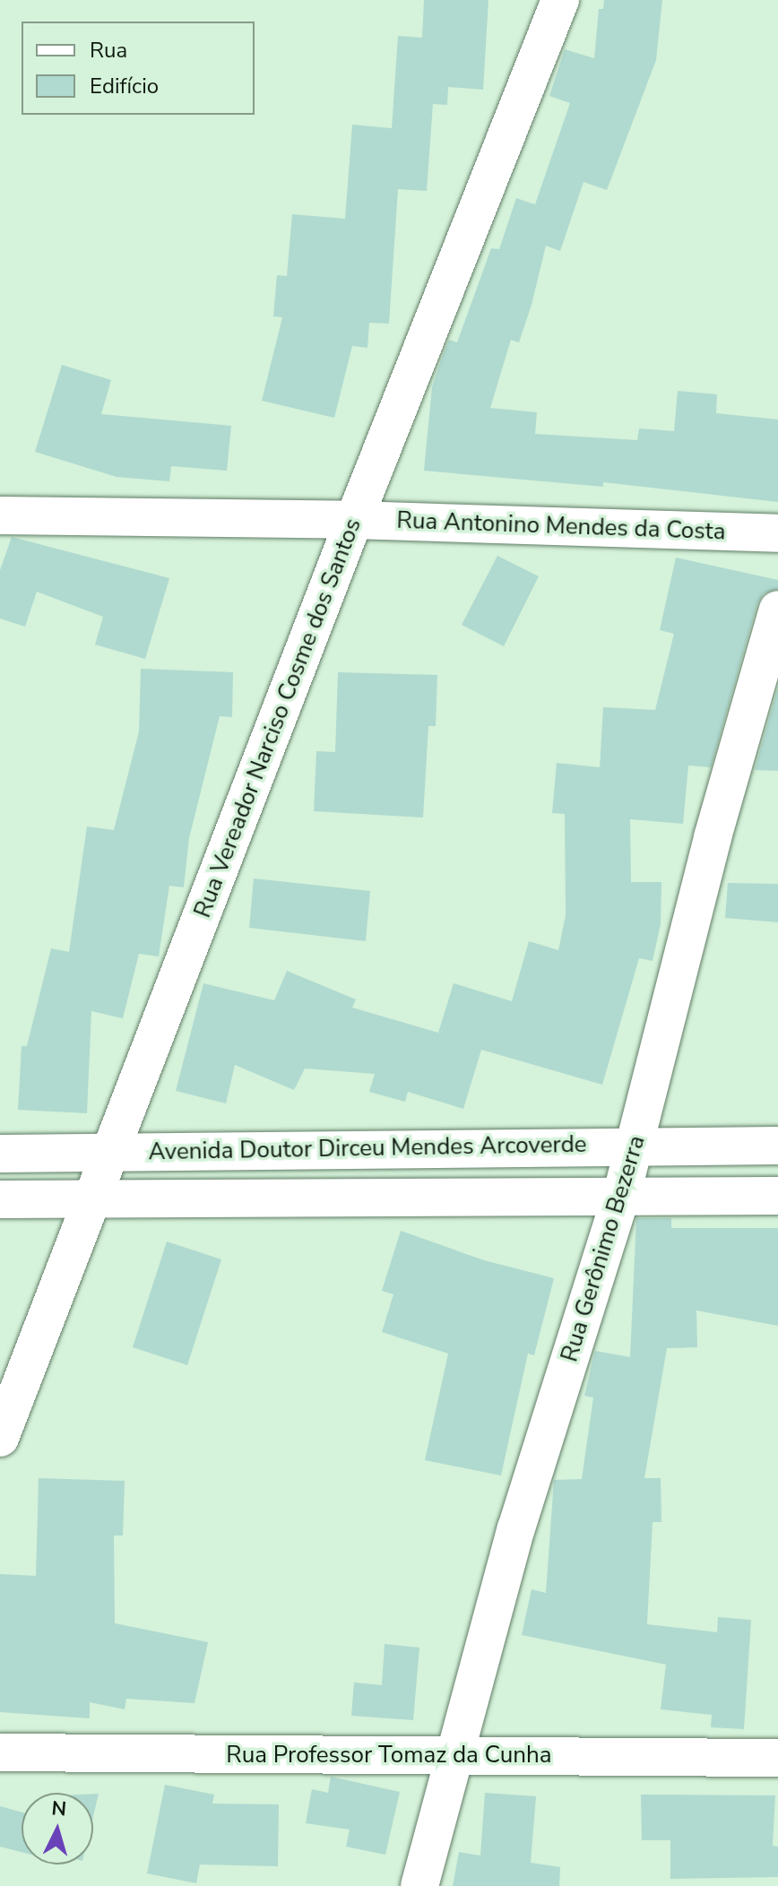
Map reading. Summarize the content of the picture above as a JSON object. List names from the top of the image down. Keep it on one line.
{"streets":{"street":["Rua Antonino Mendes da Costa","Rua Vereador Narciso Cosme dos Santos","Avenida Doutor Dirceu Mendes Arcoverde","Rua Gerônimo Bezerra","Rua Professor Tomaz da Cunha"]},"crossings":[["Rua Antonino Mendes da Costa","Rua Vereador Narciso Cosme dos Santos"],["Rua Vereador Narciso Cosme dos Santos","Avenida Doutor Dirceu Mendes Arcoverde"],["Avenida Doutor Dirceu Mendes Arcoverde","Rua Gerônimo Bezerra"],["Rua Gerônimo Bezerra","Rua Professor Tomaz da Cunha"]],"legend":["Rua","Edifício"],"north":"top"}
